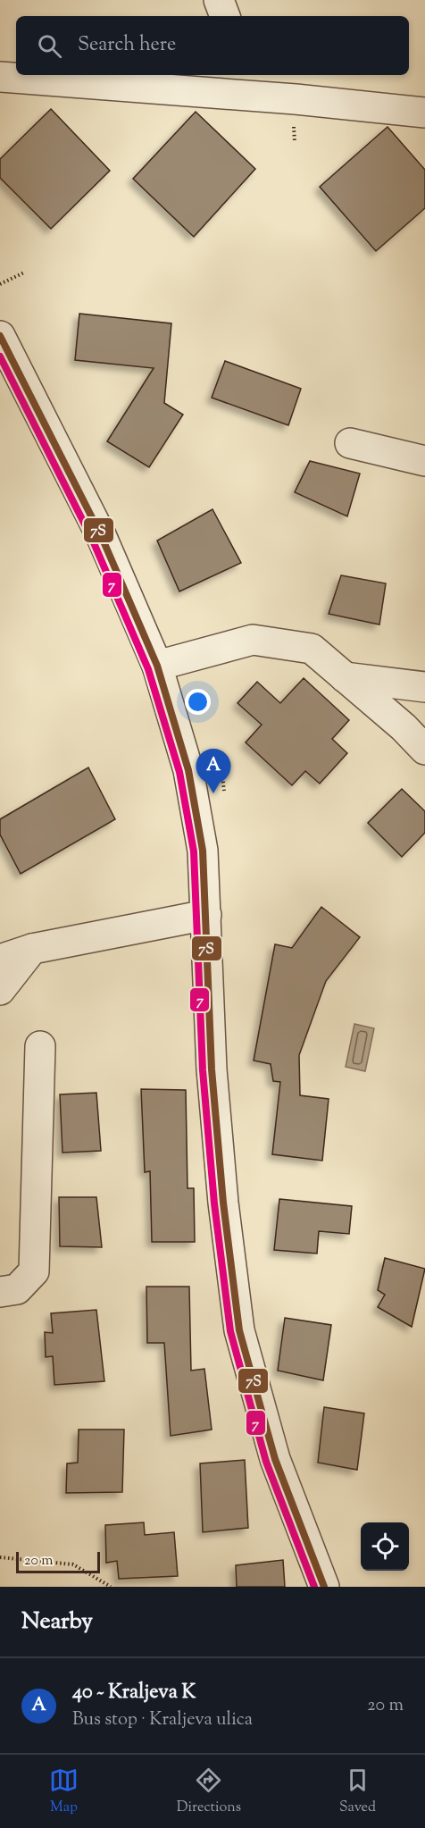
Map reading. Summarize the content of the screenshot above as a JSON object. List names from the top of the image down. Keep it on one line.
{"lines":["transit line 7S","transit line 7"],"scale_bar":"20 m","page":{"search":"Search here","pins":"A","scale":"20 m","heading":"Nearby","list":[{"mark":"A","name":"40 ~ Kraljeva K","note":"Bus stop · Kraljeva ulica","value":"20 m"}],"nav":["Map","Directions","Saved"]}}
